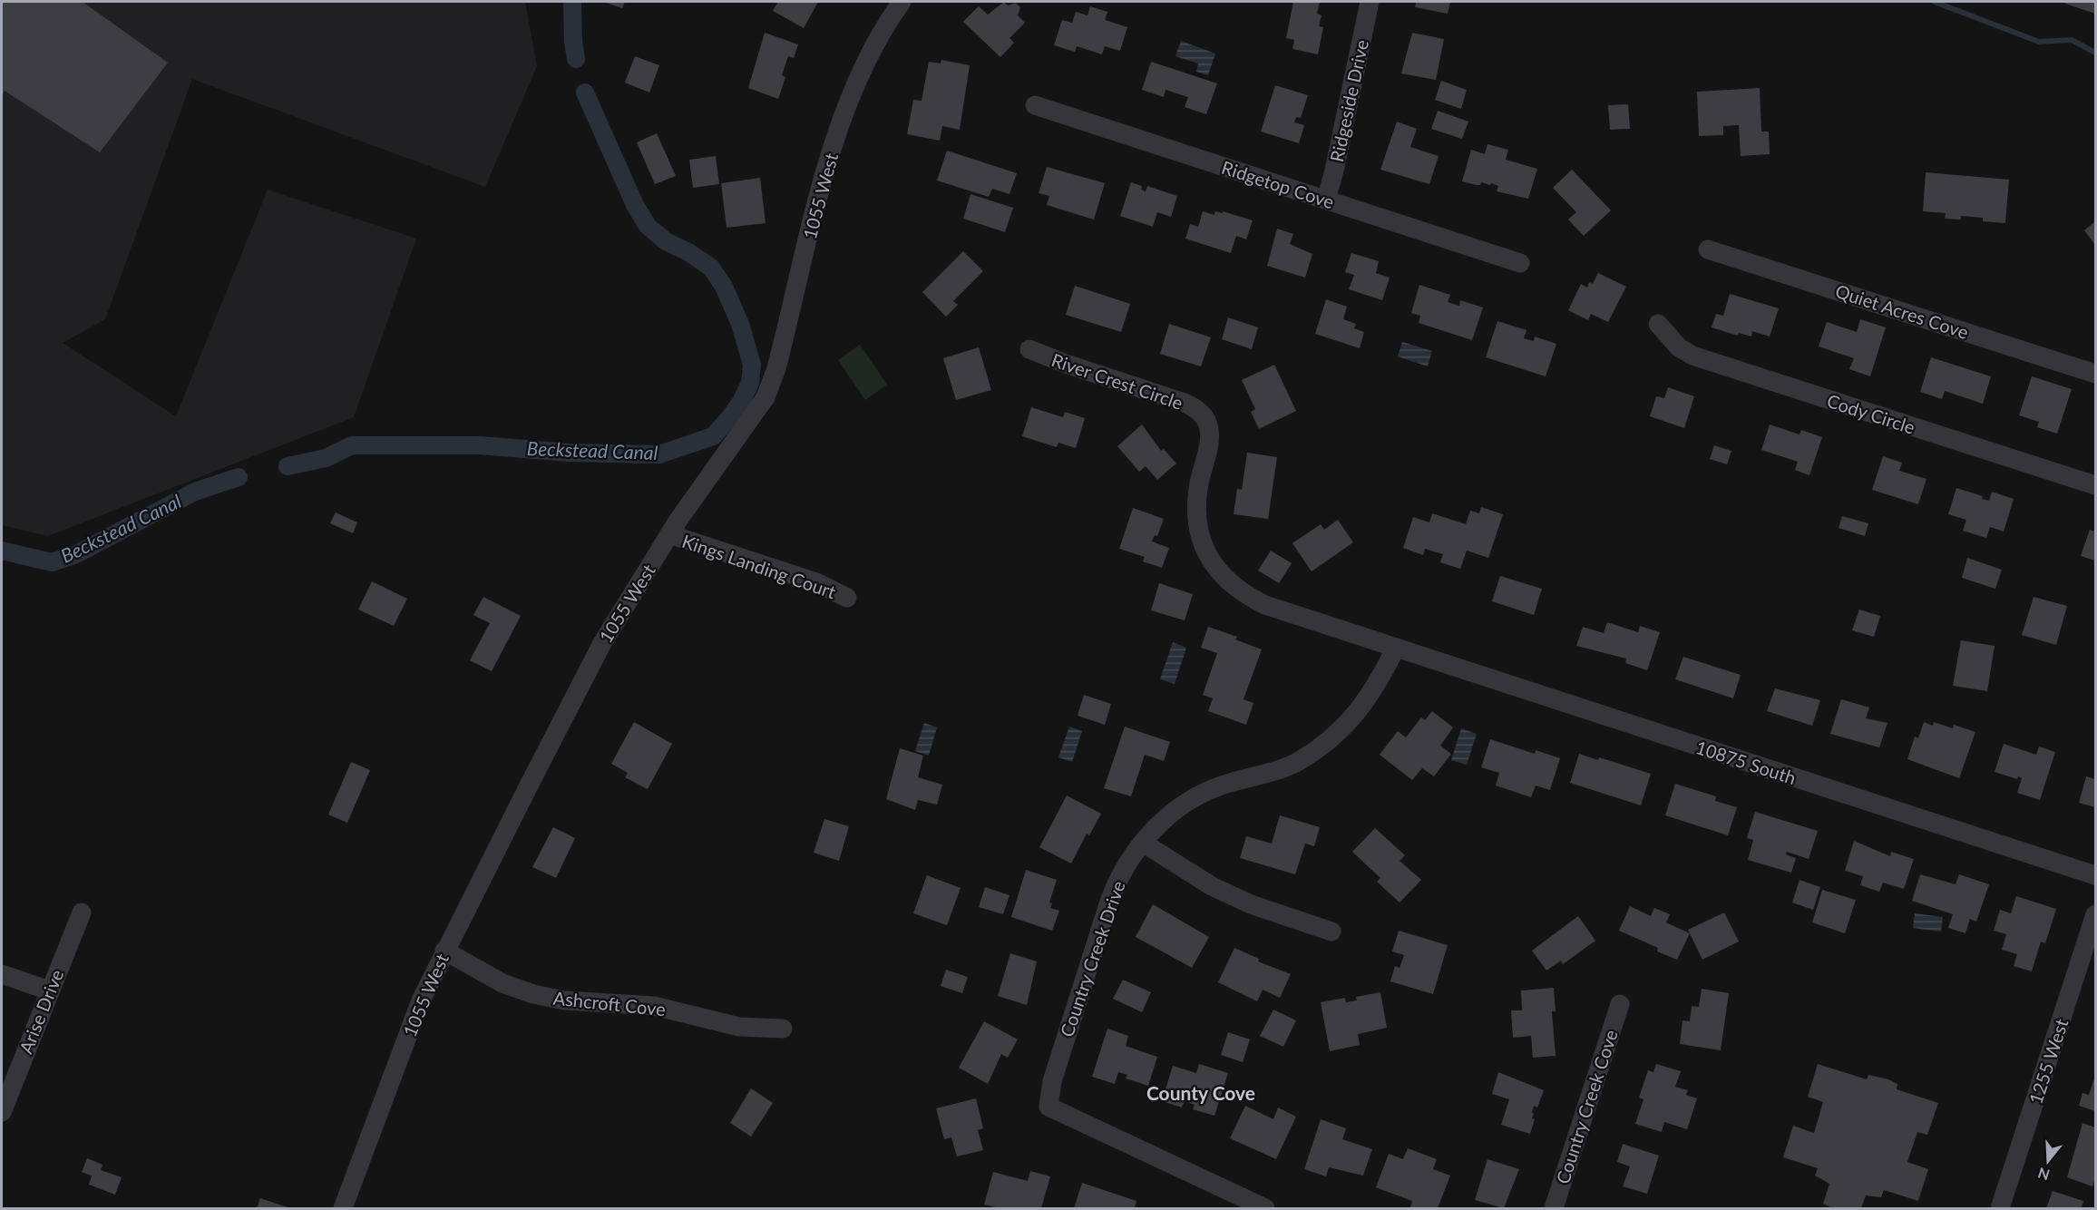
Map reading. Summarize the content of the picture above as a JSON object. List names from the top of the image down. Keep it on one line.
{"streets":{"street":["Ridgeside Drive","Ridgetop Cove","1055 West","Quiet Acres Cove","River Crest Circle","Cody Circle","Kings Landing Court","10875 South","Country Creek Drive","Ashcroft Cove","Arise Drive","1255 West","Country Creek Cove"]},"crossings":[["Ridgeside Drive","Ridgetop Cove"],["1055 West","Kings Landing Court"],["1055 West","Ashcroft Cove"],["River Crest Circle","10875 South"],["River Crest Circle","Country Creek Drive"],["10875 South","Country Creek Drive"]],"districts":["County Cove"],"water":["Beckstead Canal"],"north":"bottom"}
